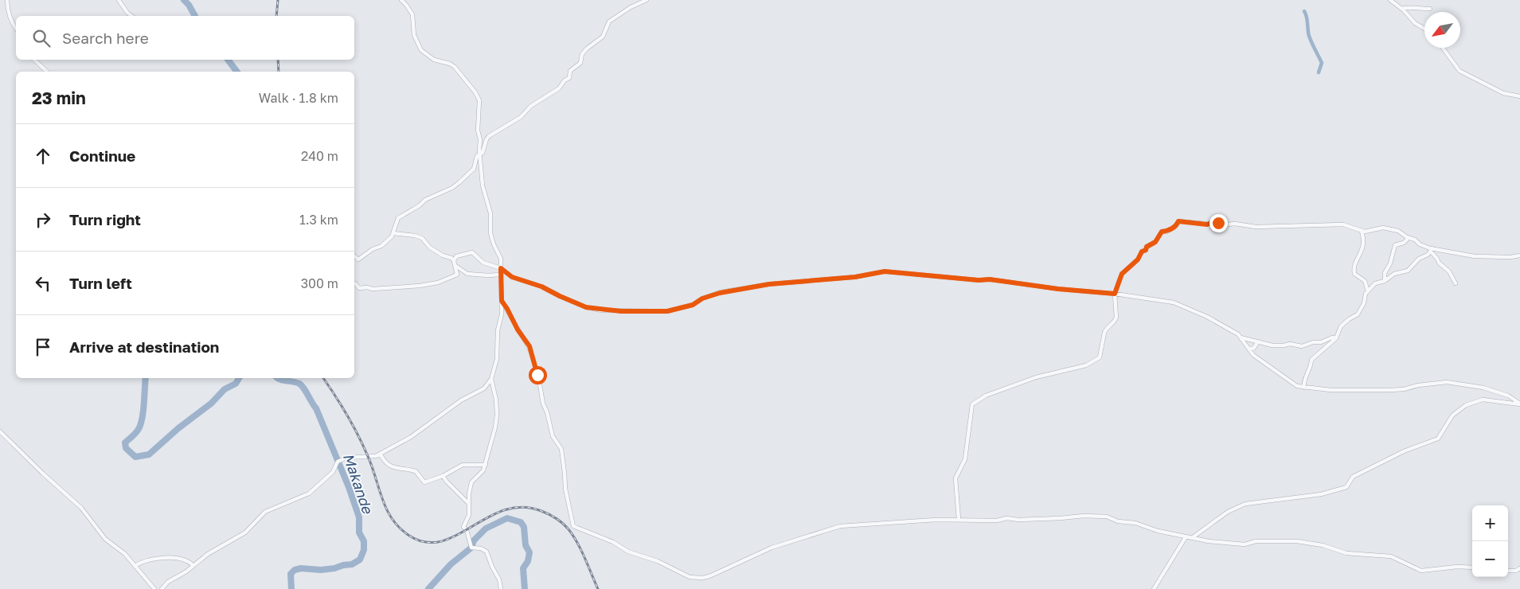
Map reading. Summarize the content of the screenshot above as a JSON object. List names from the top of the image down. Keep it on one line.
{"water":["Makande"],"north":"bottom left","page":{"search":"Search here","heading":["23 min","Walk · 1.8 km"],"list":[["Continue","240 m"],["Turn right","1.3 km"],["Turn left","300 m"],"Arrive at destination"],"map_buttons":["+","−"]}}
